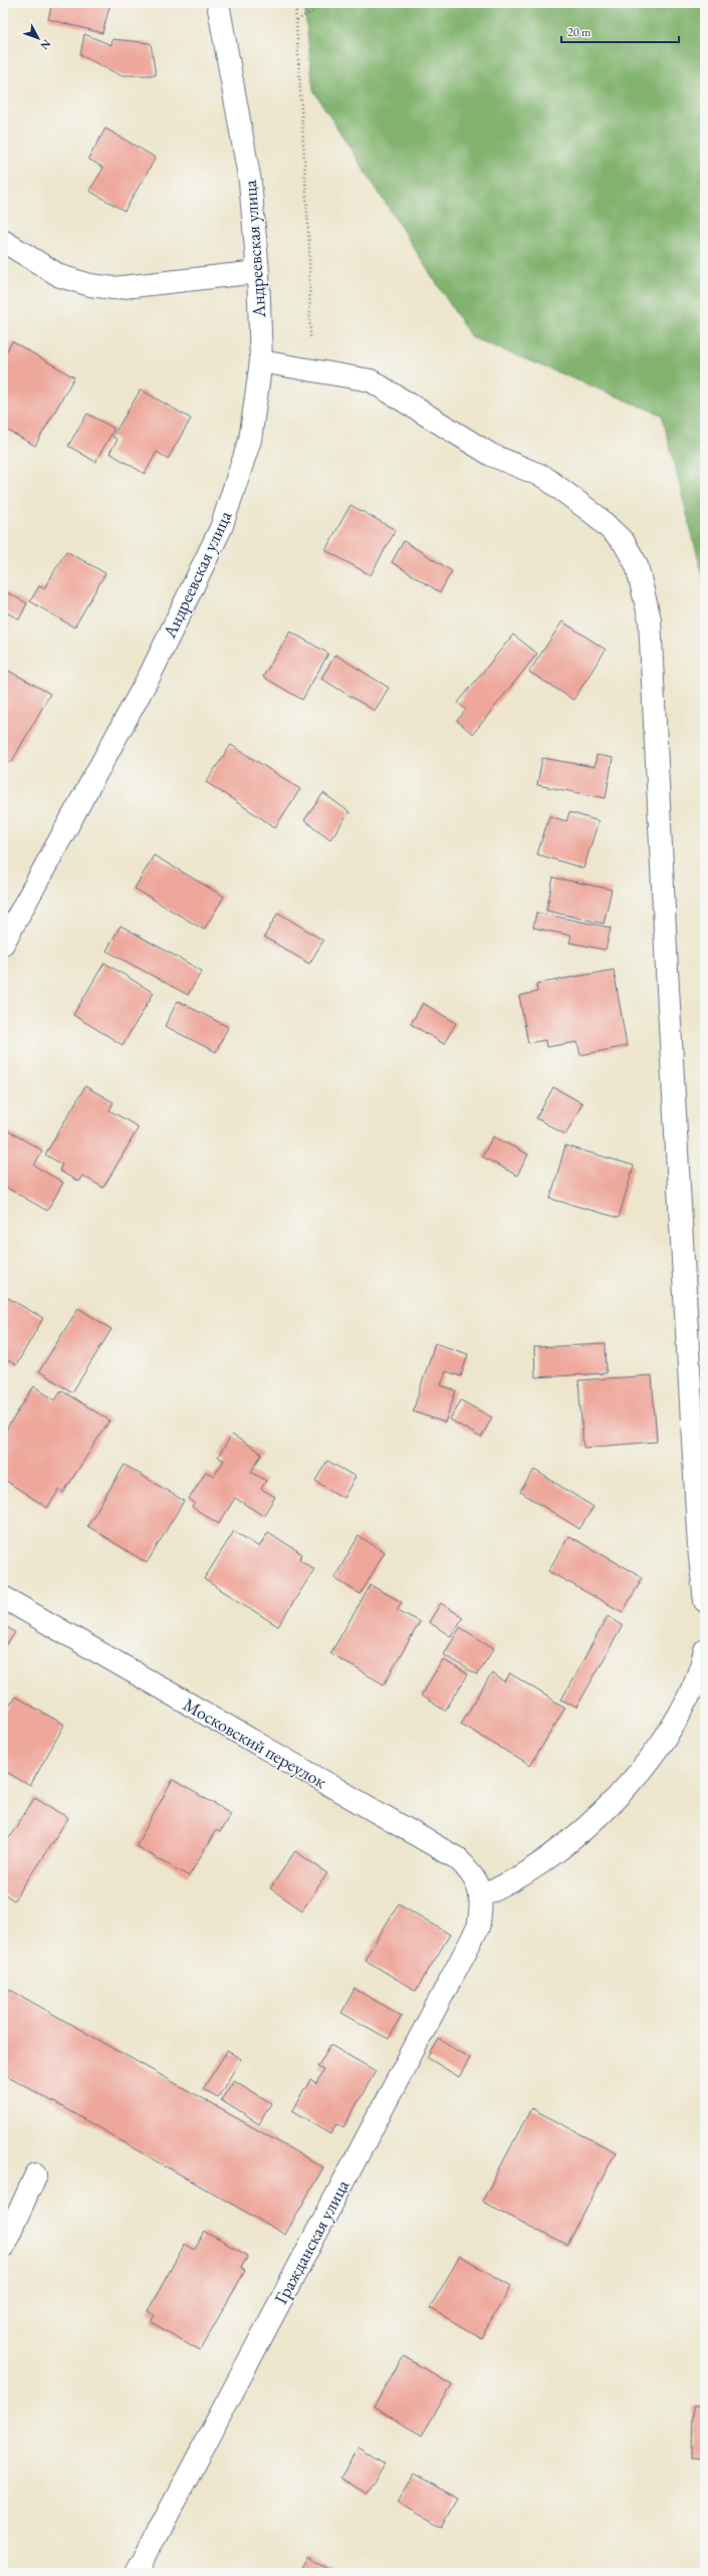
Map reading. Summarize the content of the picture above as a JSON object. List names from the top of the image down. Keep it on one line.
{"streets":{"street":["Андреевская улица","Московский переулок","Гражданская улица"]},"crossings":[["Московский переулок","Гражданская улица"]],"scale_bar":"20 m","north":"bottom right"}
